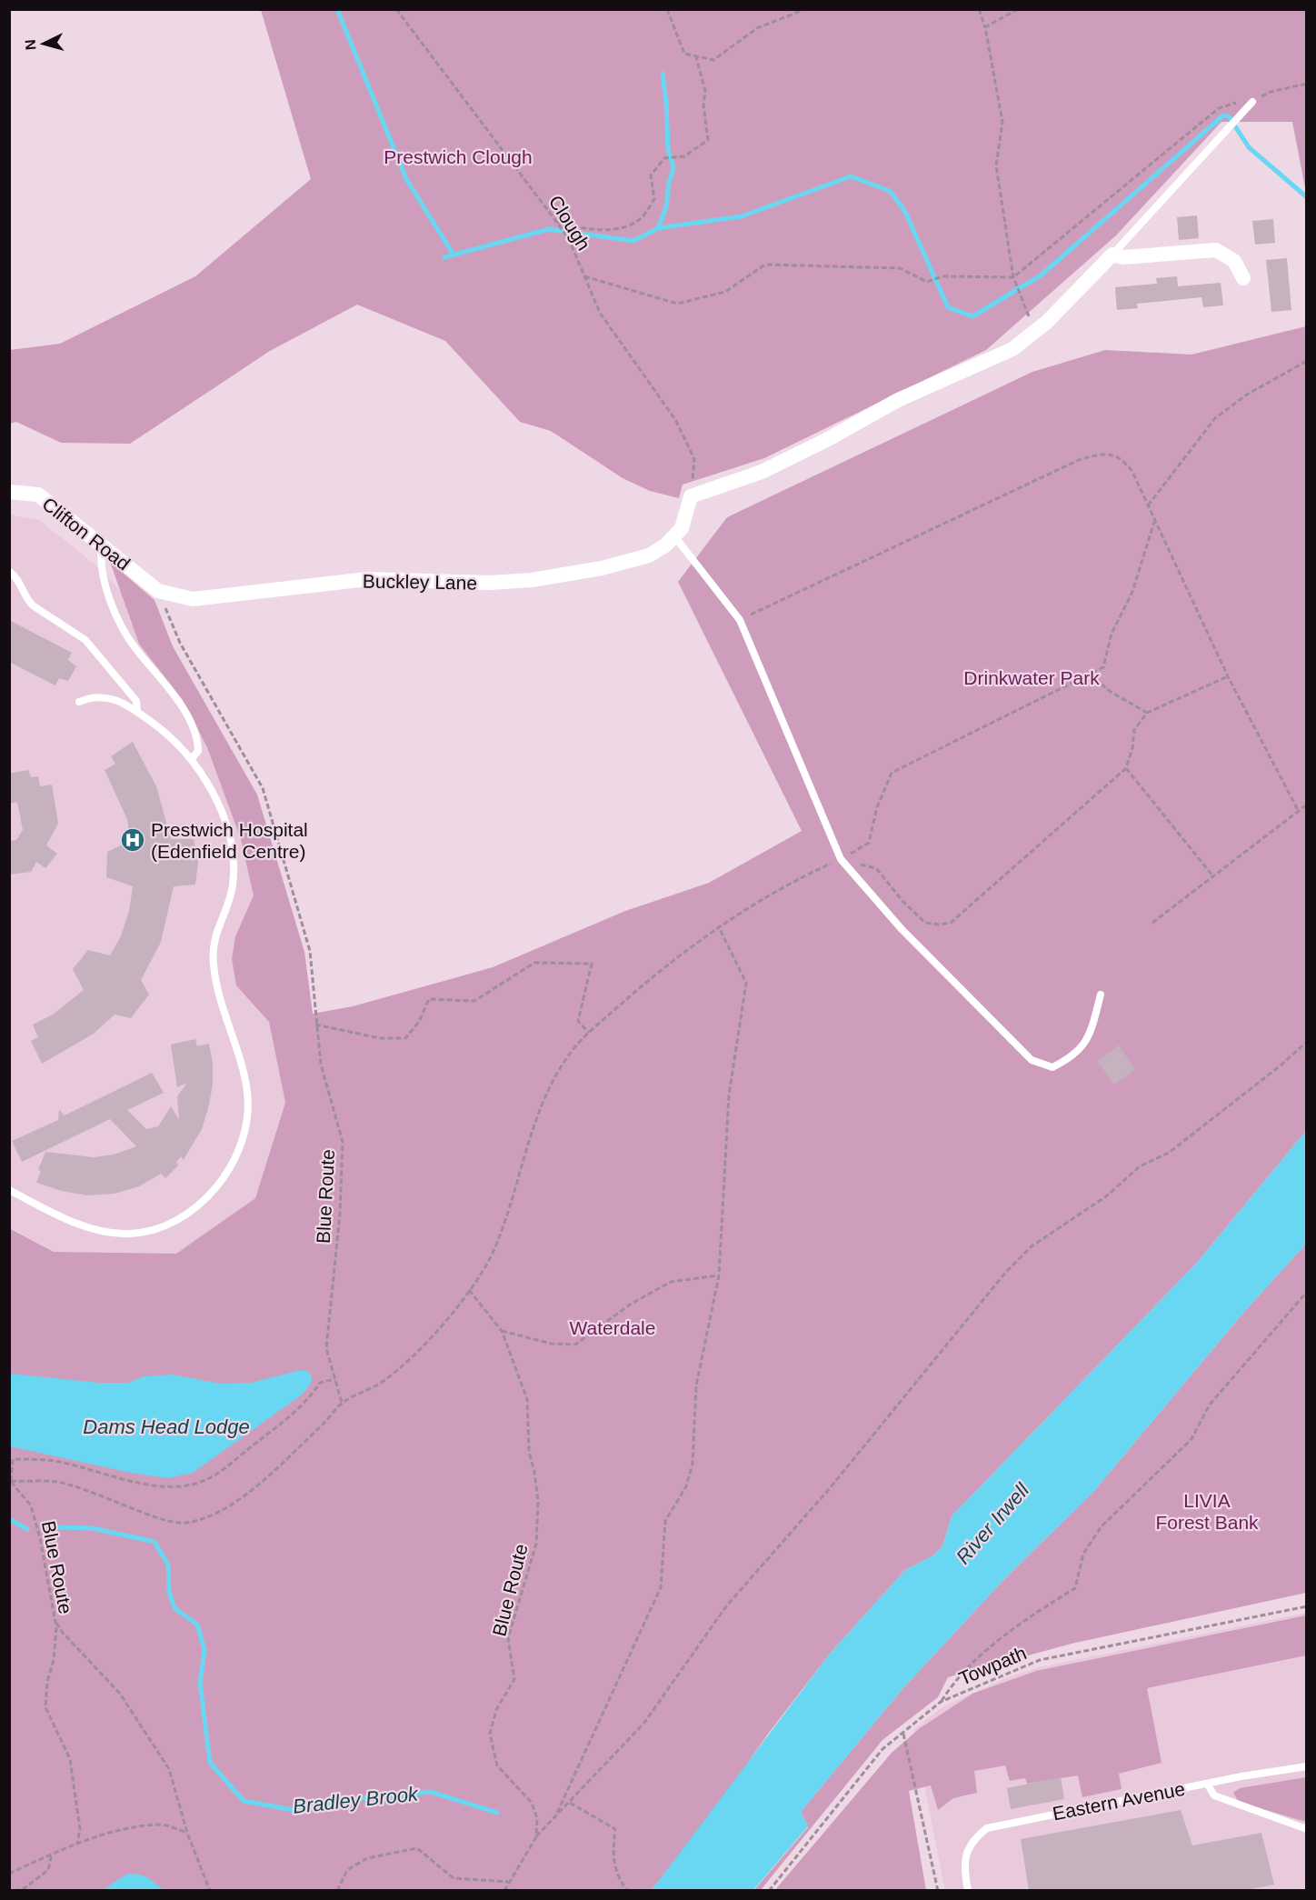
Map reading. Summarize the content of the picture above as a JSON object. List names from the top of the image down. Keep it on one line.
{"streets":{"street":["Clifton Road","Buckley Lane"],"lane":["Eastern Avenue"],"path":["Clough","Blue Route","Towpath"]},"crossings":[["Clifton Road","Buckley Lane"],["Clifton Road","Blue Route"],["Buckley Lane","Blue Route"]],"water":["Dams Head Lodge","River Irwell","Bradley Brook"],"parks":["Prestwich Clough","Drinkwater Park","Waterdale","LIVIA Forest Bank"],"places":{"hospital":["Prestwich Hospital (Edenfield Centre)"]},"north":"left"}
